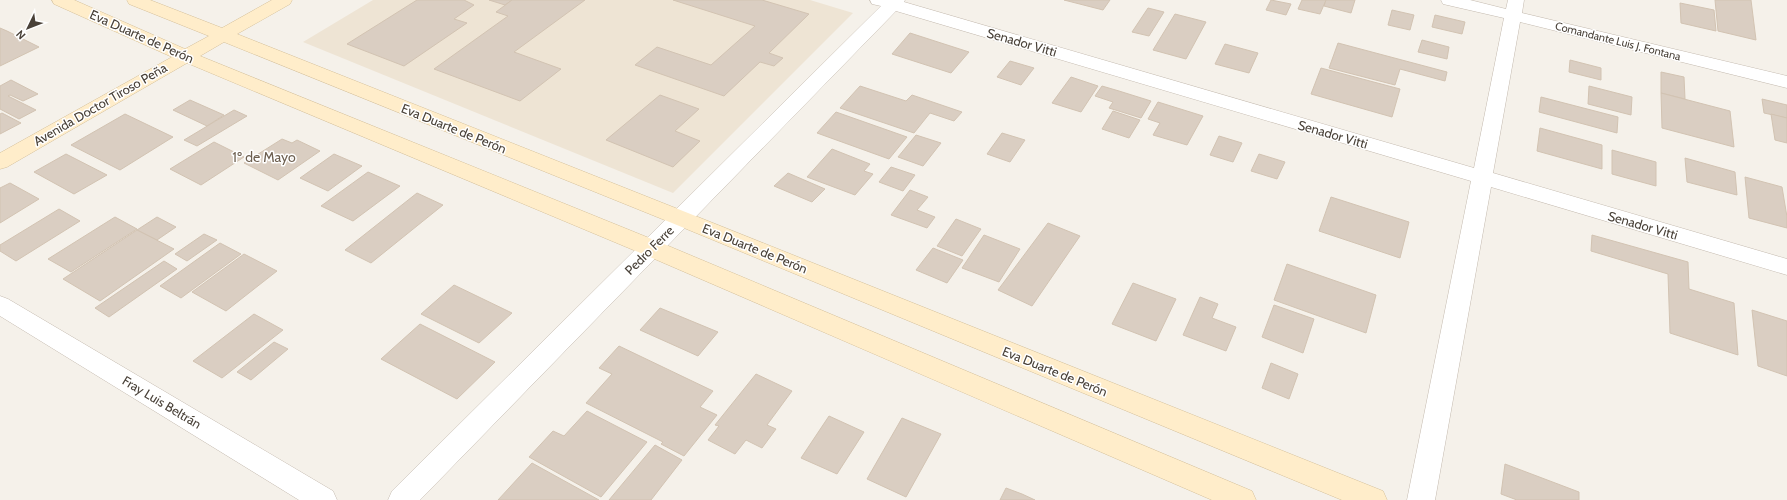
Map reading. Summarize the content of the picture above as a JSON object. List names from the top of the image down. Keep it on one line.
{"streets":{"street":["Eva Duarte de Perón","Comandante Luis J. Fontana","Senador Vitti","Avenida Doctor Tiroso Peña","Pedro Ferre","Fray Luis Beltrán"]},"crossings":[["Eva Duarte de Perón","Avenida Doctor Tiroso Peña"],["Eva Duarte de Perón","Pedro Ferre"],["Senador Vitti","Pedro Ferre"]],"districts":["1º de Mayo"],"north":"bottom left"}
